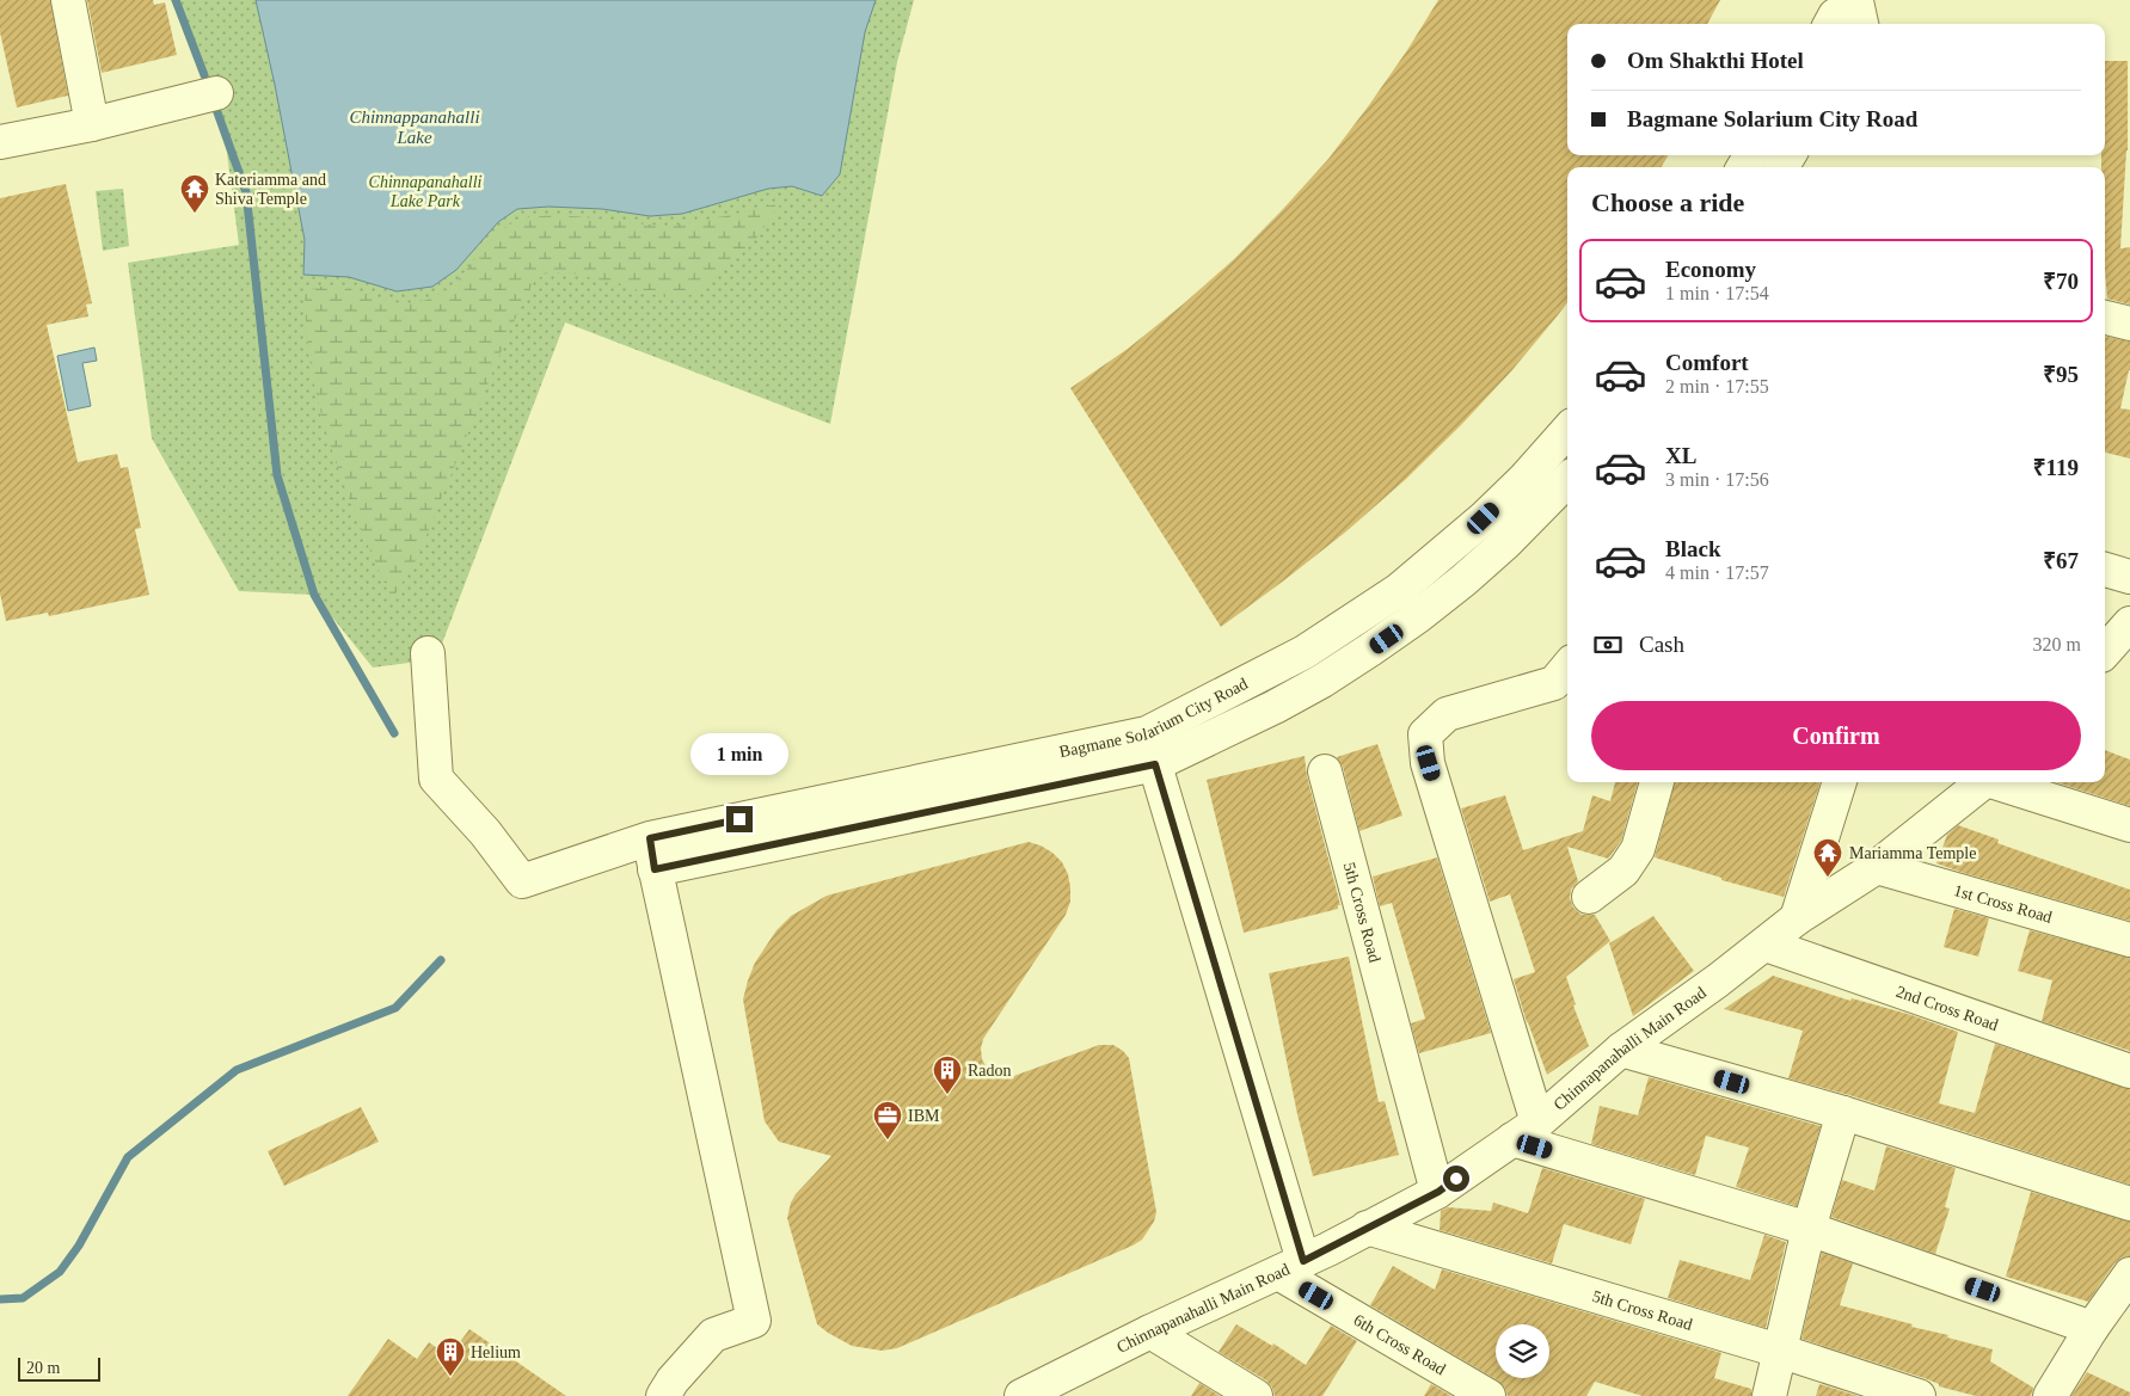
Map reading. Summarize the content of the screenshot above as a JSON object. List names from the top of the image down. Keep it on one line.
{"streets":{"street":["Bagmane Solarium City Road","1st Cross Road","5th Cross Road","2nd Cross Road","Chinnapanahalli Main Road","6th Cross Road"]},"crossings":[["1st Cross Road","Chinnapanahalli Main Road"],["5th Cross Road","Chinnapanahalli Main Road"],["2nd Cross Road","Chinnapanahalli Main Road"],["Chinnapanahalli Main Road","6th Cross Road"]],"water":["Chinnappanahalli Lake"],"parks":["Chinnapanahalli Lake Park"],"places":{"temple":["Kateriamma and Shiva Temple","Mariamma Temple"],"building":["Radon","Helium"],"office":["IBM"]},"scale_bar":"20 m","page":{"banner":["Om Shakthi Hotel","Bagmane Solarium City Road"],"heading":"Choose a ride","list":[{"name":"Economy","note":"1 min · 17:54","value":"₹70"},{"name":"Comfort","note":"2 min · 17:55","value":"₹95"},{"name":"XL","note":"3 min · 17:56","value":"₹119"},{"name":"Black","note":"4 min · 17:57","value":"₹67"}],"pay":["Cash","320 m"],"buttons":"Confirm","bubble":"1 min","scale":"20 m"}}
